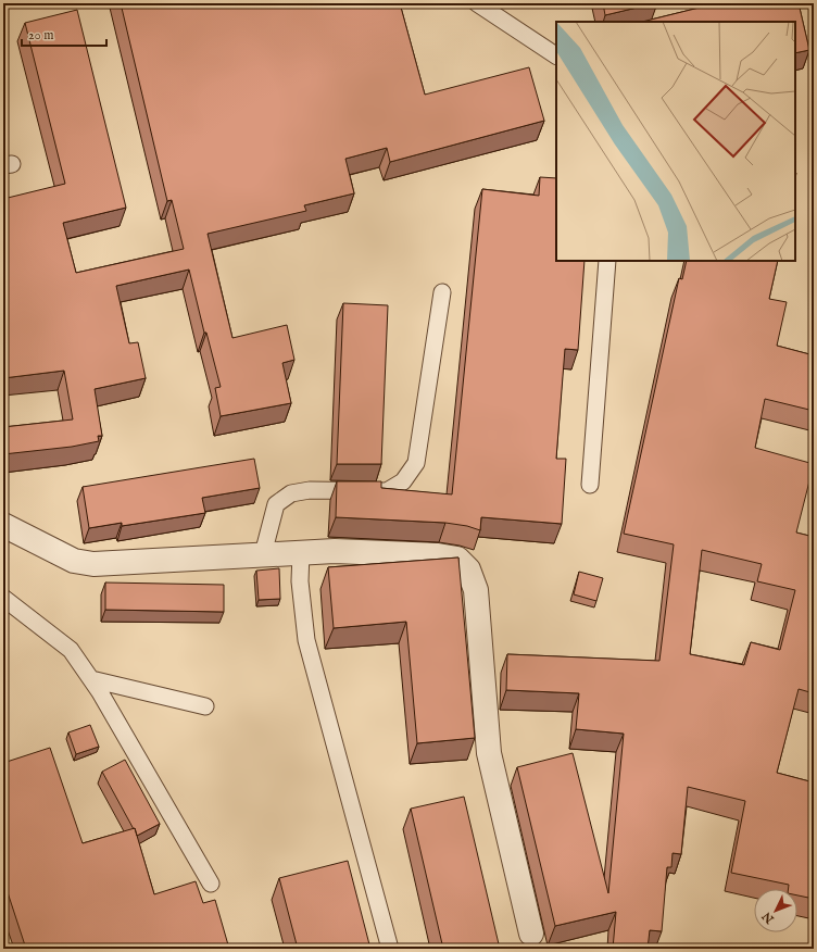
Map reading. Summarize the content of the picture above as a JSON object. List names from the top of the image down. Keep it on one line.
{"scale_bar":"20 m","north":"bottom left"}
